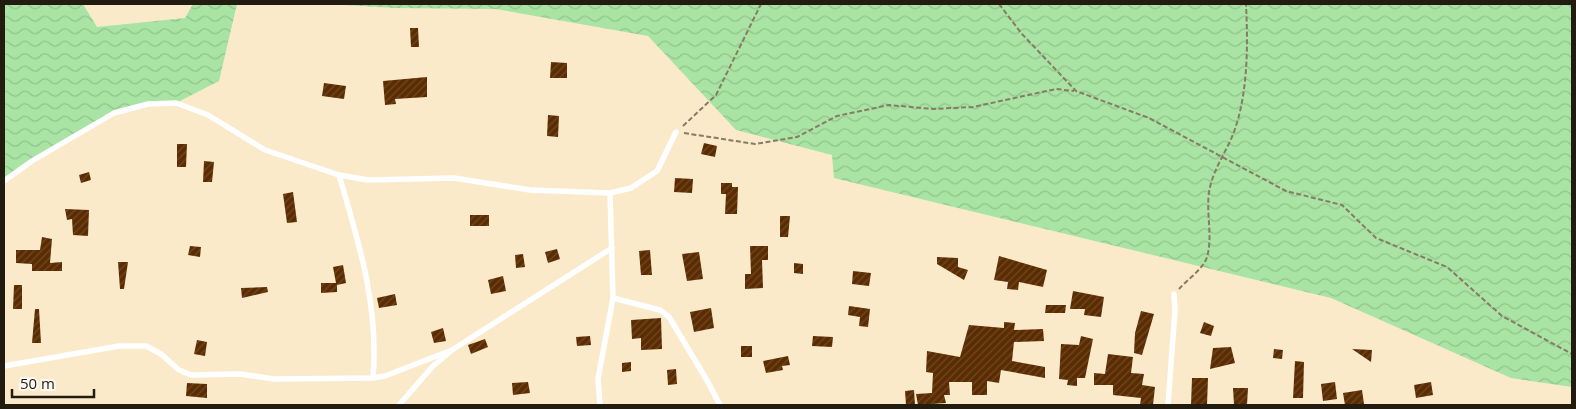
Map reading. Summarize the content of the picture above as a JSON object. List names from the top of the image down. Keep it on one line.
{"scale_bar":"50 m"}
